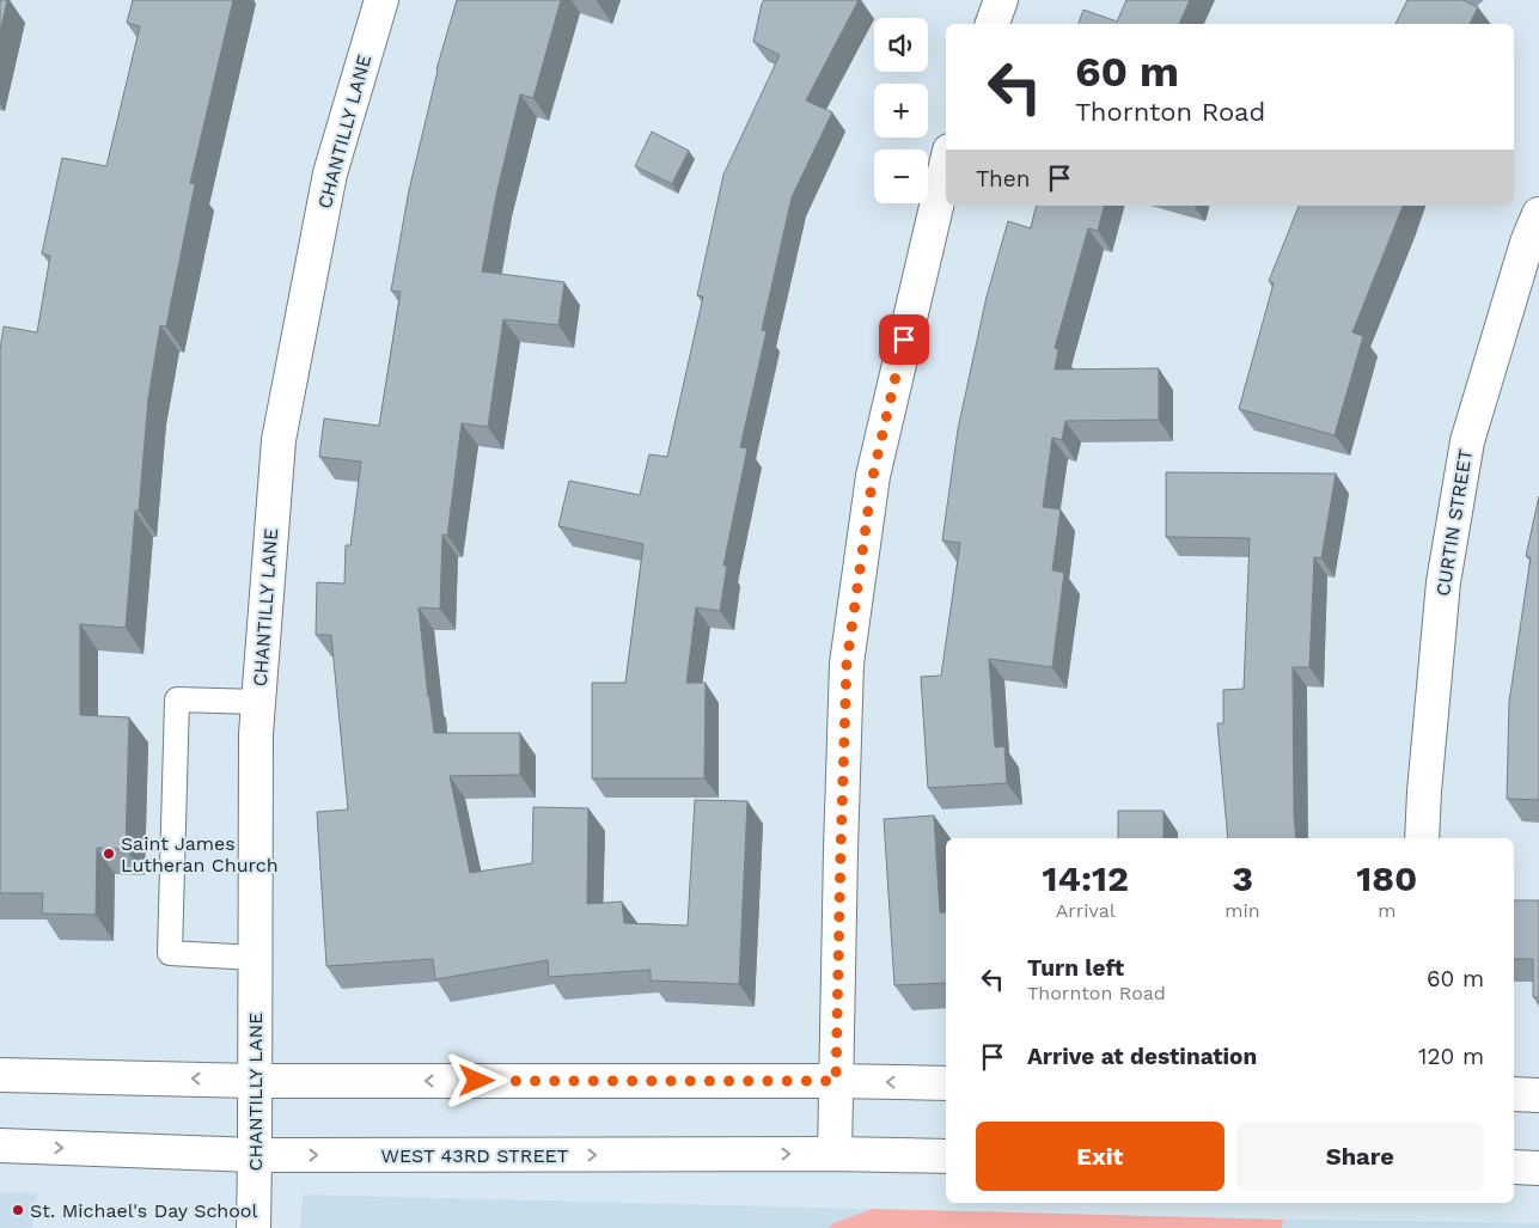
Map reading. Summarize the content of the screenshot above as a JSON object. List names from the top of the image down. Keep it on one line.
{"streets":{"street":["CHANTILLY LANE","CURTIN STREET","WEST 43RD STREET"]},"crossings":[["CHANTILLY LANE","WEST 43RD STREET"]],"places":["Saint James Lutheran Church","St. Michael's Day School"],"page":{"map_buttons":["+","−"],"turn":["60 m","Thornton Road"],"then":"Then","eta":["14:12","Arrival","3","min","180","m"],"list":[{"name":"Turn left","note":"Thornton Road","value":"60 m"},{"name":"Arrive at destination","value":"120 m"}],"buttons":["Exit","Share"]}}
